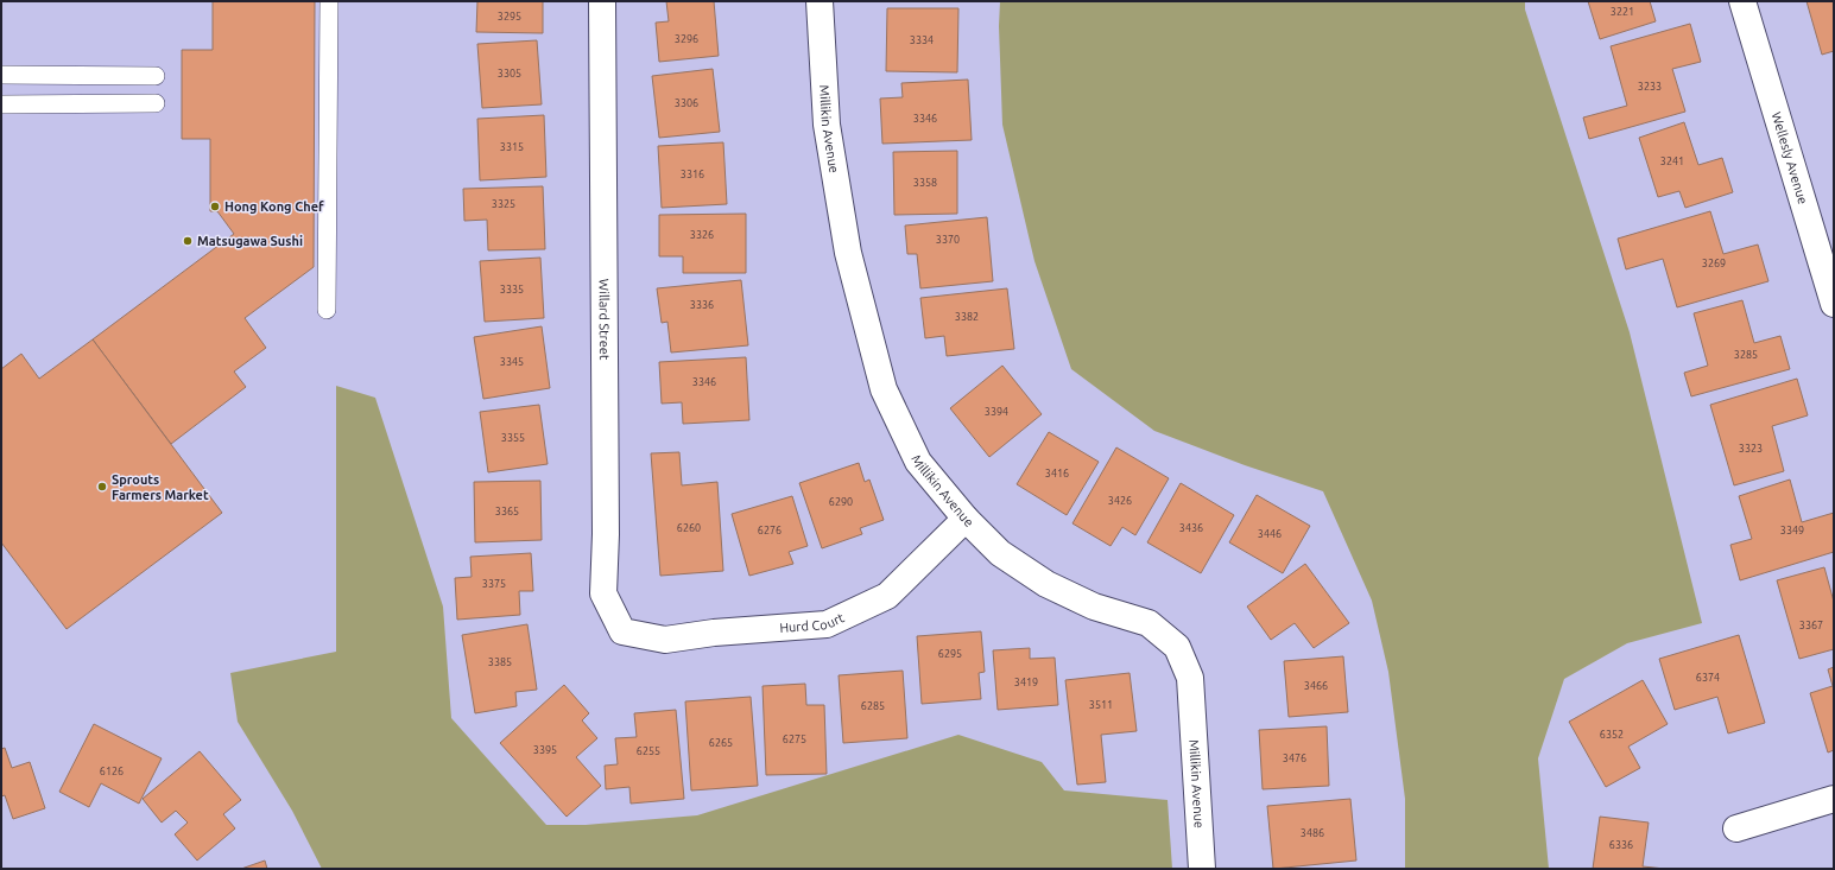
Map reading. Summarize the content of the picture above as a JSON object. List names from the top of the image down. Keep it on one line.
{"streets":{"street":["Millikin Avenue","Wellesly Avenue","Willard Street","Hurd Court"]},"crossings":[["Millikin Avenue","Hurd Court"],["Willard Street","Hurd Court"]],"places":["Hong Kong Chef","Matsugawa Sushi","Sprouts Farmers Market"],"house_numbers":["3221","3295","3296","3334","3305","3233","3306","3346","3315","3241","3316","3358","3325","3326","3370","3269","3335","3336","3382","3285","3345","3346","3394","3355","3323","3416","3426","6290","3365","6260","3436","6276","3349","3446","3375","3367","6295","3385","6374","3419","3466","3511","6285","6352","6275","6265","3395","6255","3476","6126","3486","6336"]}
